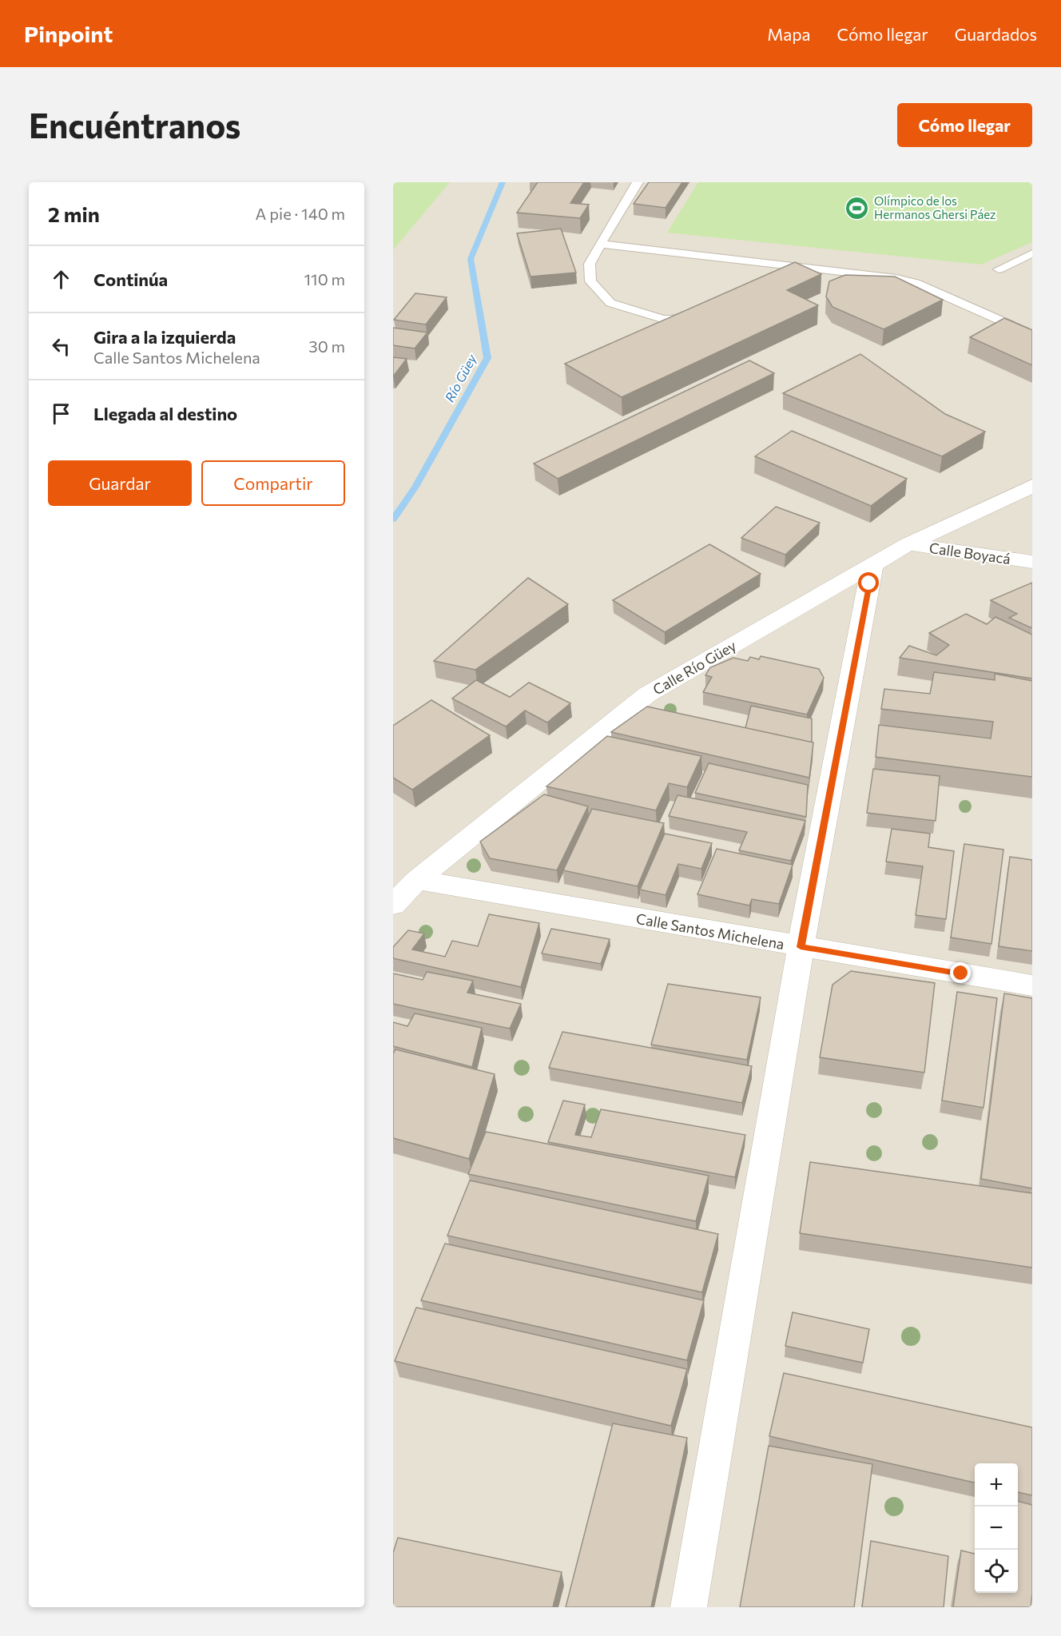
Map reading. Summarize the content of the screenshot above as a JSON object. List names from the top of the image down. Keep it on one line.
{"streets":{"street":["Calle Boyacá","Calle Río Güey","Calle Santos Michelena"]},"crossings":[["Calle Boyacá","Calle Río Güey"],["Calle Río Güey","Calle Santos Michelena"]],"water":["Río Güey"],"places":{"sports":["Olímpico de los Hermanos Ghersi Páez"]},"page":{"header":"Pinpoint","nav":["Mapa","Cómo llegar","Guardados"],"buttons":["Cómo llegar",["Guardar","Compartir"]],"title":"Encuéntranos","heading":["2 min","A pie · 140 m"],"list":[["Continúa","110 m"],["Gira a la izquierda","Calle Santos Michelena","30 m"],"Llegada al destino"],"map_buttons":["+","−"]}}
